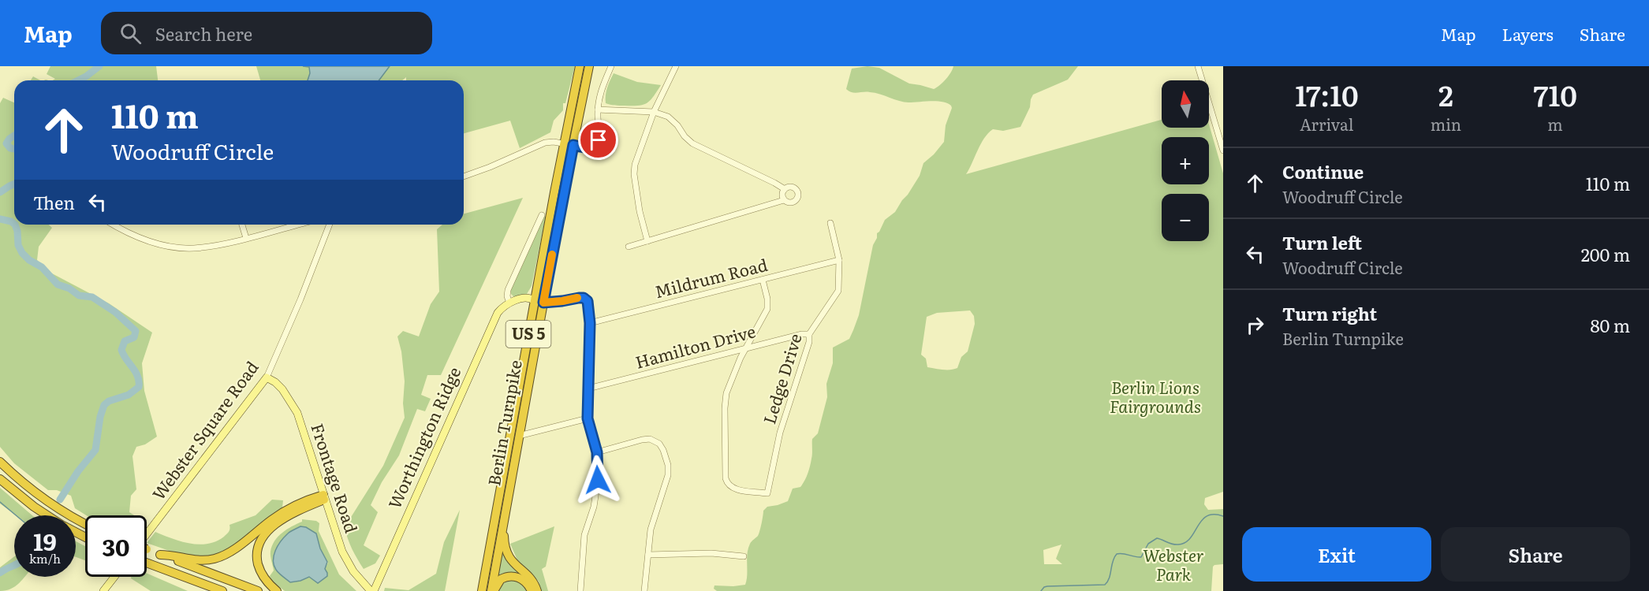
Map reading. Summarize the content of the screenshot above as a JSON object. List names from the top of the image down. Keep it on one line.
{"streets":{"highway":["US 5","Berlin Turnpike"],"main road":["Webster Square Road","Worthington Ridge","Frontage Road"],"street":["Mildrum Road","Hamilton Drive","Ledge Drive"]},"crossings":[["Mildrum Road","Ledge Drive"],["Hamilton Drive","Ledge Drive"],["Webster Square Road","Frontage Road"],["Worthington Ridge","Frontage Road"]],"parks":["Berlin Lions Fairgrounds","Webster Park"],"north":"top","page":{"header":"Map","search":"Search here","nav":["Map","Layers","Share"],"eta":["17:10","Arrival","2","min","710","m"],"map_buttons":["+","−"],"turn":["110 m","Woodruff Circle"],"list":[{"name":"Continue","note":"Woodruff Circle","value":"110 m"},{"name":"Turn left","note":"Woodruff Circle","value":"200 m"},{"name":"Turn right","note":"Berlin Turnpike","value":"80 m"}],"then":"Then","speed":"19 km/h","limit":"30","buttons":["Exit","Share"]}}
